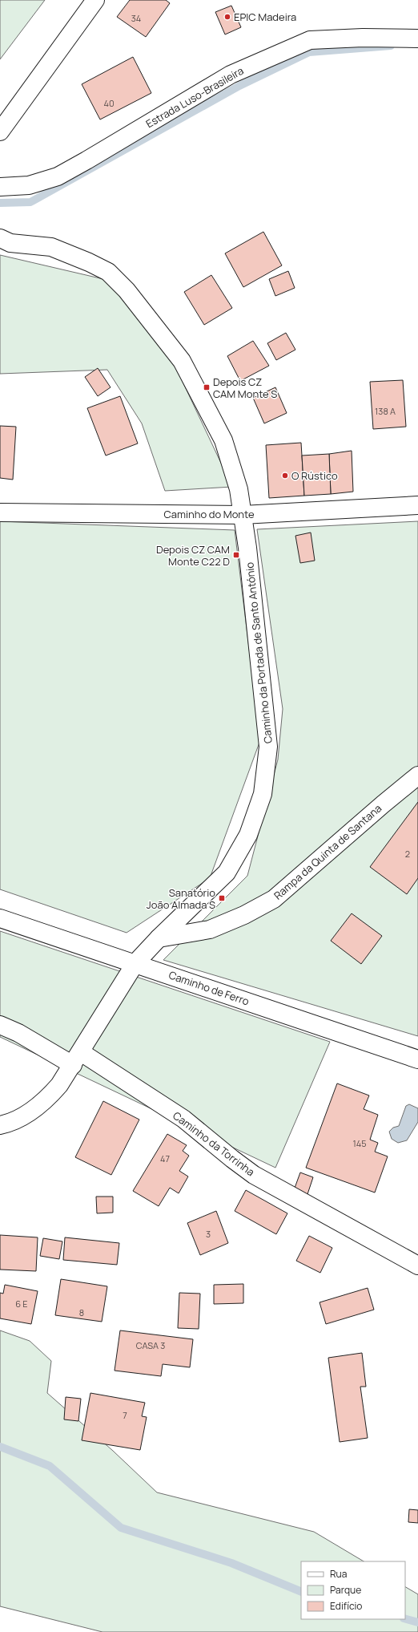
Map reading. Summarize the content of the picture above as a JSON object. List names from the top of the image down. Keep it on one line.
{"streets":{"street":["Estrada Luso-Brasileira","Caminho do Monte","Caminho da Portada de Santo António","Rampa da Quinta de Santana","Caminho de Ferro","Caminho da Torrinha"]},"crossings":[["Caminho do Monte","Caminho da Portada de Santo António"],["Caminho da Portada de Santo António","Rampa da Quinta de Santana"],["Caminho da Portada de Santo António","Caminho de Ferro"],["Caminho da Portada de Santo António","Caminho da Torrinha"]],"places":{"other":["EPIC Madeira","O Rústico"],"transit":["Depois CZ CAM Monte S","Depois CZ CAM Monte C22 D","Sanatório João Almada S"]},"house_numbers":["34","40","138 A","2","145","47","3","6 E","8","CASA 3","7"],"legend":["Rua","Parque","Edifício"]}
